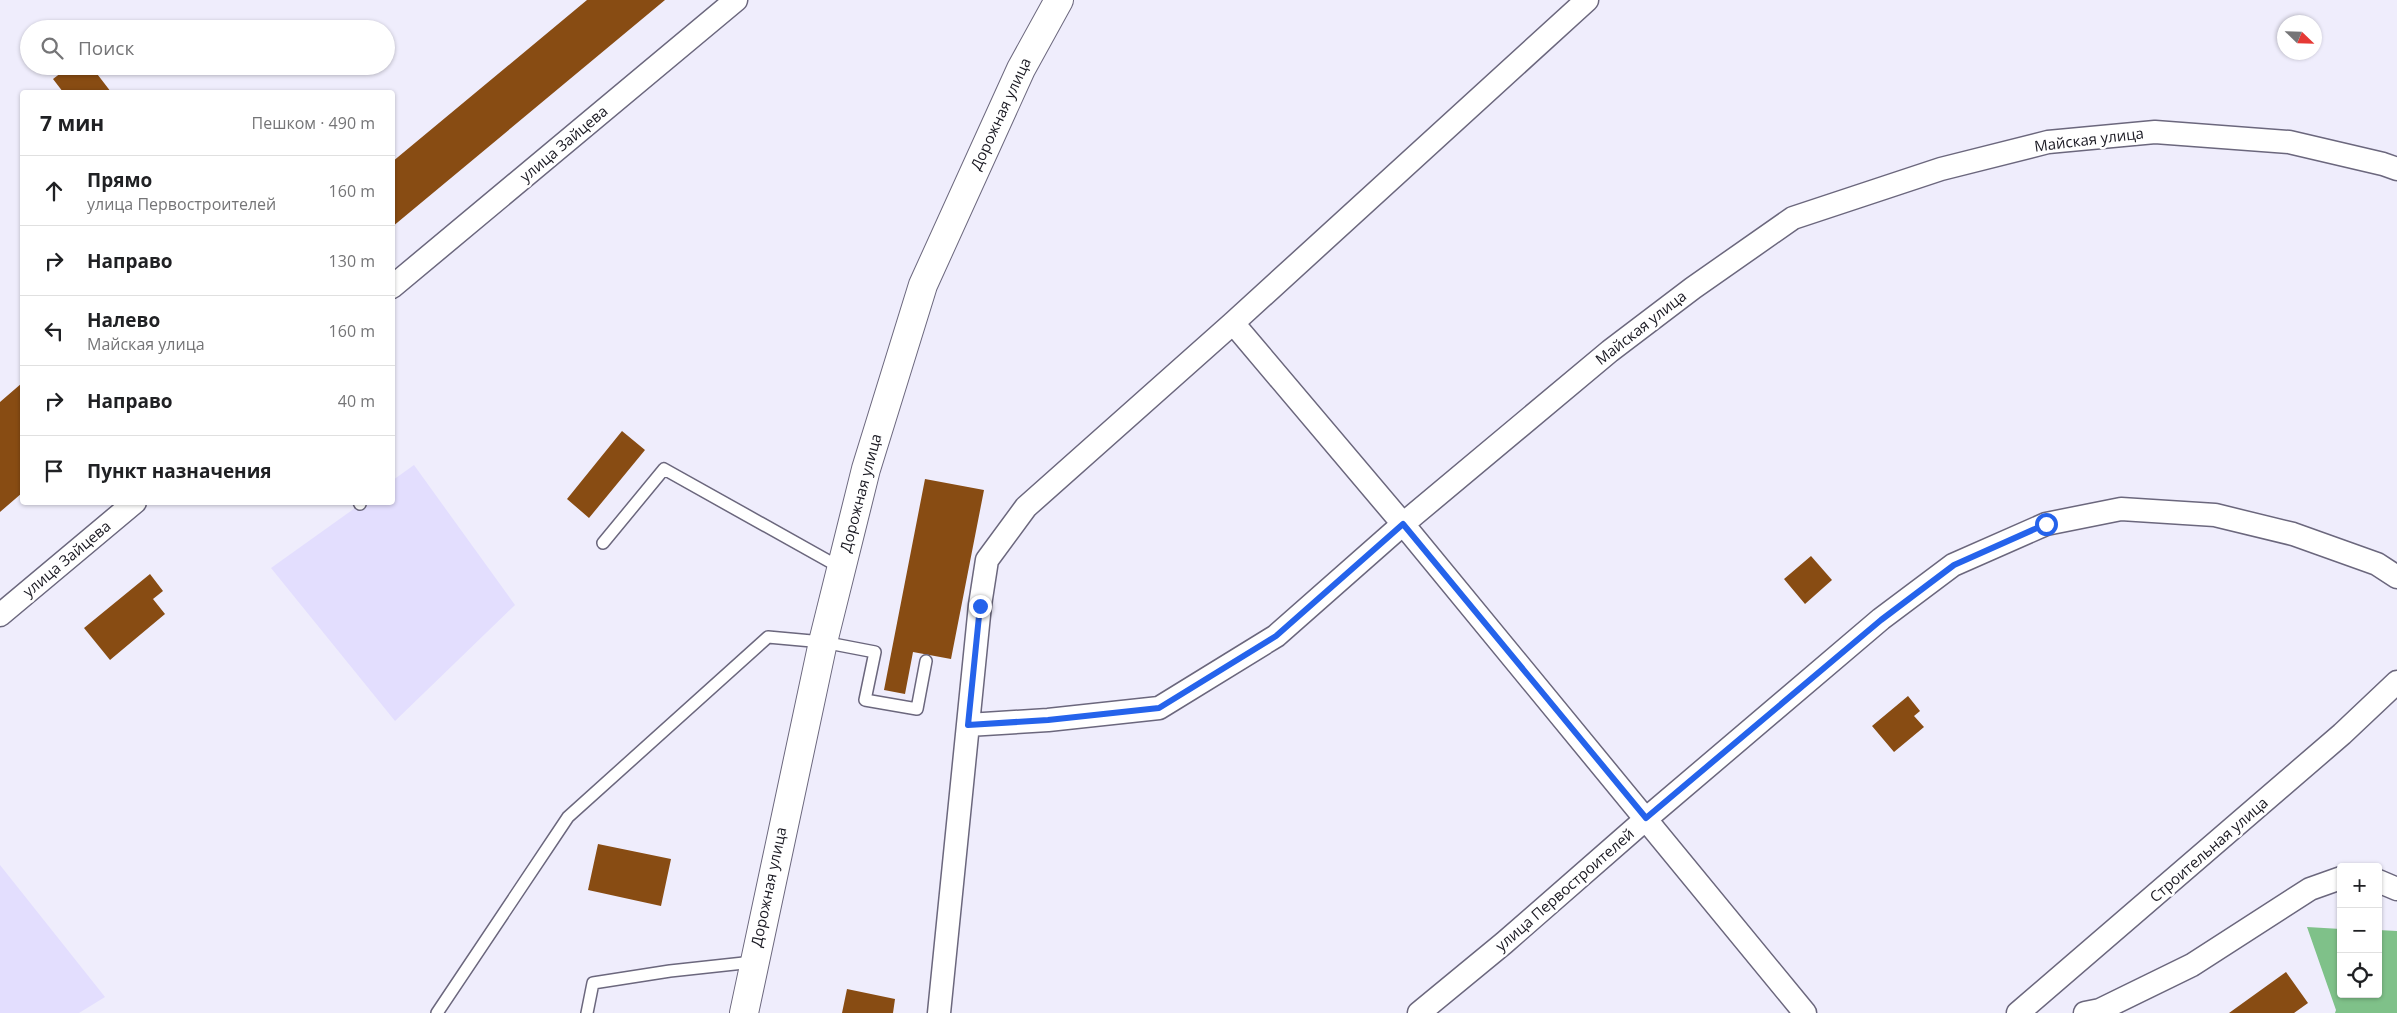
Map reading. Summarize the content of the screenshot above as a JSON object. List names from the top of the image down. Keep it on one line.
{"streets":{"street":["Дорожная улица","Майская улица","улица Зайцева","Строительная улица","улица Первостроителей"]},"north":"bottom right","page":{"search":"Поиск","heading":["7 мин","Пешком · 490 m"],"list":[["Прямо","улица Первостроителей","160 m"],["Направо","130 m"],["Налево","Майская улица","160 m"],["Направо","40 m"],"Пункт назначения"],"map_buttons":["+","−"]}}
